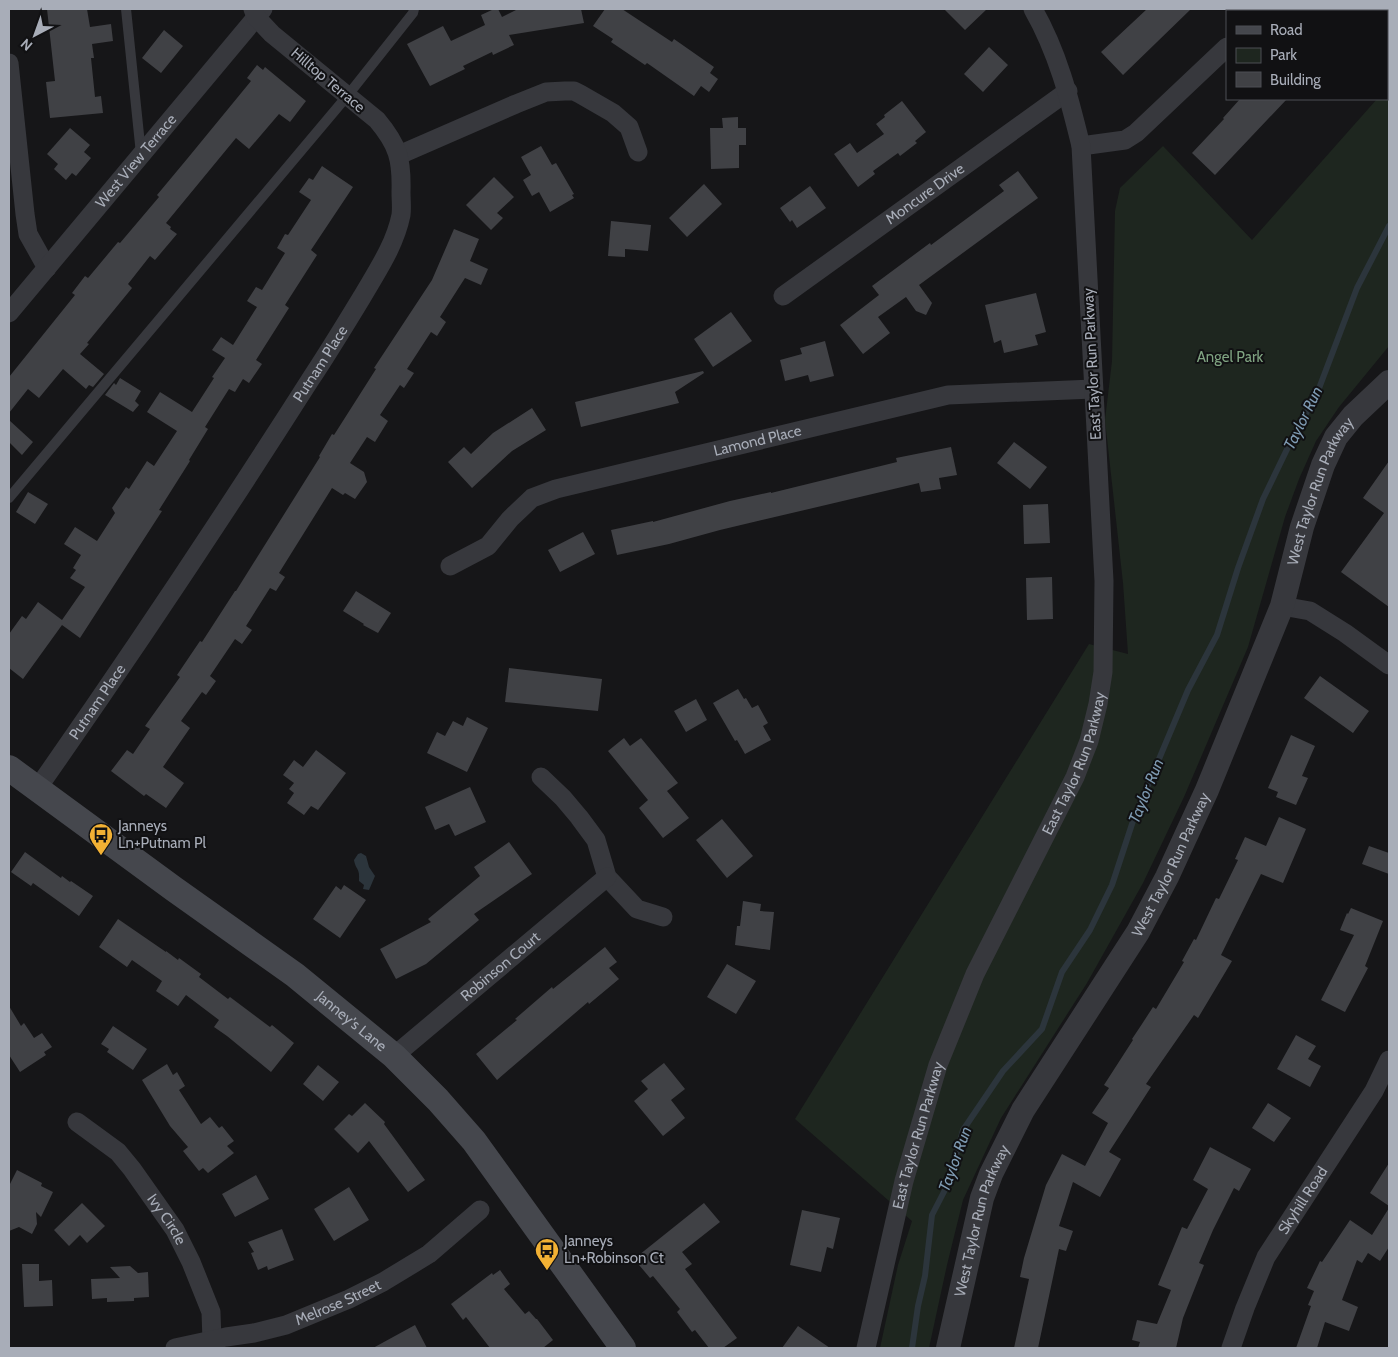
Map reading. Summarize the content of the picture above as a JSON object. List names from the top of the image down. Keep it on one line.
{"streets":{"main road":["Janney's Lane"],"street":["Hilltop Terrace","West View Terrace","Moncure Drive","Putnam Place","East Taylor Run Parkway","Lamond Place","West Taylor Run Parkway","Robinson Court","Skyhill Road","Ivy Circle","Melrose Street"]},"crossings":[["Hilltop Terrace","West View Terrace"],["Hilltop Terrace","Putnam Place"],["Moncure Drive","East Taylor Run Parkway"],["Putnam Place","Janney's Lane"],["East Taylor Run Parkway","Lamond Place"],["Robinson Court","Janney's Lane"],["Ivy Circle","Melrose Street"]],"water":["Taylor Run"],"parks":["Angel Park"],"places":{"bus stop":["Janneys Ln+Putnam Pl","Janneys Ln+Robinson Ct"]},"legend":["Road","Park","Building"],"north":"bottom left"}
